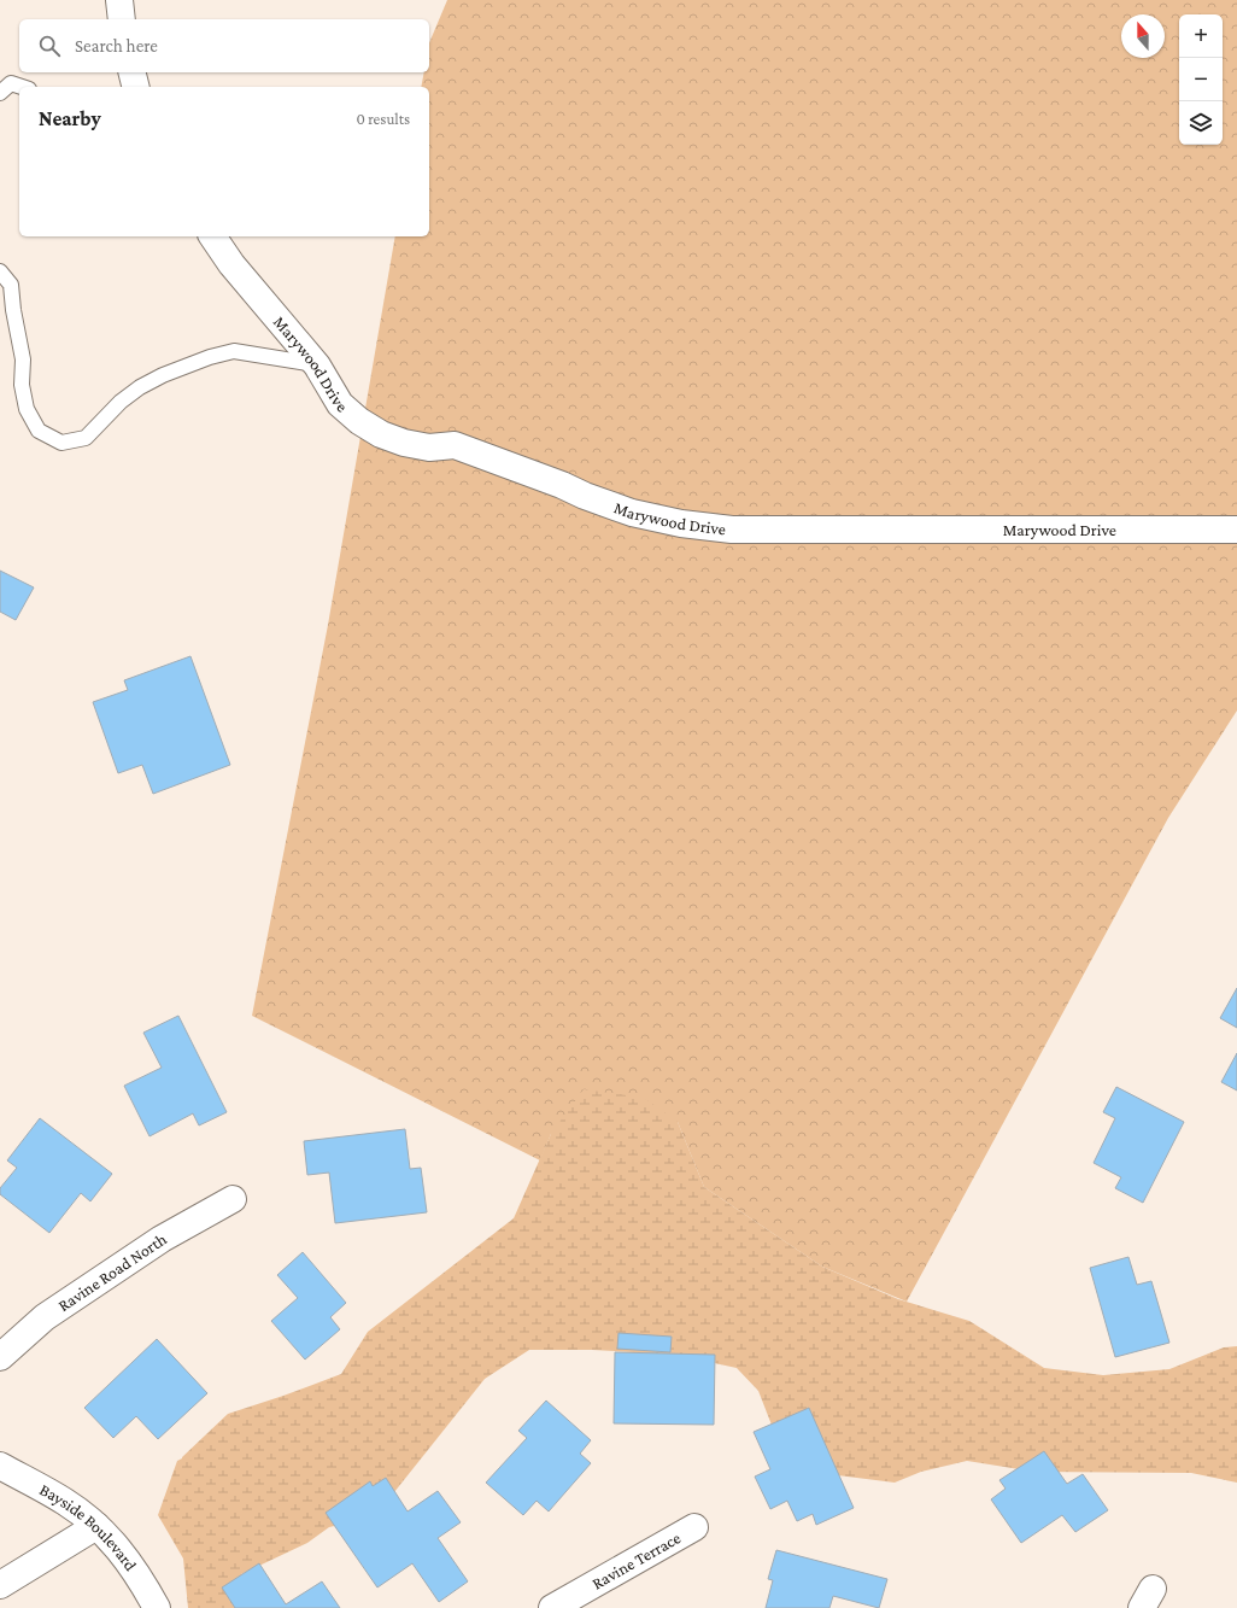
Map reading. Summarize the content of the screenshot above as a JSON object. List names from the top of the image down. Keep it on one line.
{"streets":{"street":["Marywood Drive","Ravine Road North","Bayside Boulevard","Ravine Terrace"]},"north":"top","page":{"map_buttons":["+","−"],"search":"Search here","heading":["Nearby","0 results"]}}
